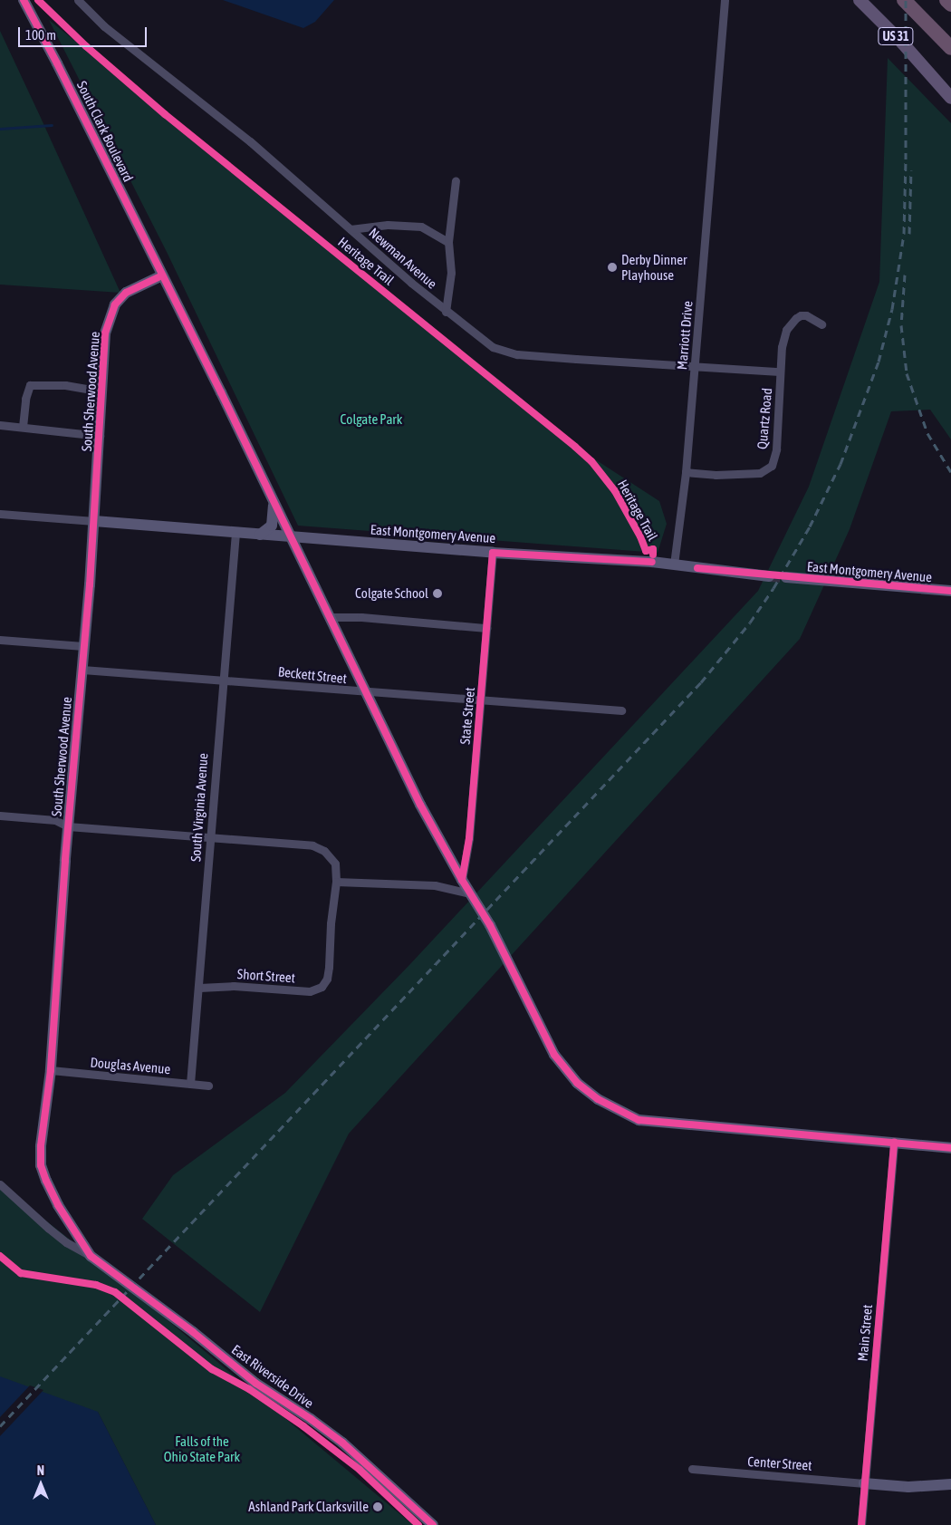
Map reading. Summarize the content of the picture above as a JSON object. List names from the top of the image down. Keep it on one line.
{"streets":{"main road":["US 31"],"street":["South Clark Boulevard","Newman Avenue","Marriott Drive","South Sherwood Avenue","Quartz Road","East Montgomery Avenue","Beckett Street","State Street","South Virginia Avenue","Short Street","Douglas Avenue","Main Street","East Riverside Drive","Center Street"],"cycle path":["Heritage Trail"]},"crossings":[["South Clark Boulevard","South Sherwood Avenue"],["South Clark Boulevard","East Montgomery Avenue"],["South Clark Boulevard","Beckett Street"],["South Clark Boulevard","State Street"],["South Clark Boulevard","Main Street"],["Newman Avenue","Marriott Drive"],["Newman Avenue","Quartz Road"],["Marriott Drive","Quartz Road"],["Marriott Drive","East Montgomery Avenue"],["South Sherwood Avenue","East Montgomery Avenue"],["South Sherwood Avenue","Beckett Street"],["South Sherwood Avenue","Douglas Avenue"],["South Sherwood Avenue","East Riverside Drive"],["East Montgomery Avenue","State Street"],["East Montgomery Avenue","South Virginia Avenue"],["Beckett Street","State Street"],["Beckett Street","South Virginia Avenue"],["South Virginia Avenue","Short Street"],["South Virginia Avenue","Douglas Avenue"],["Main Street","Center Street"]],"parks":["Colgate Park","Falls of the Ohio State Park"],"places":["Derby Dinner Playhouse","Colgate School","Ashland Park Clarksville"],"scale_bar":"100 m","north":"top"}
